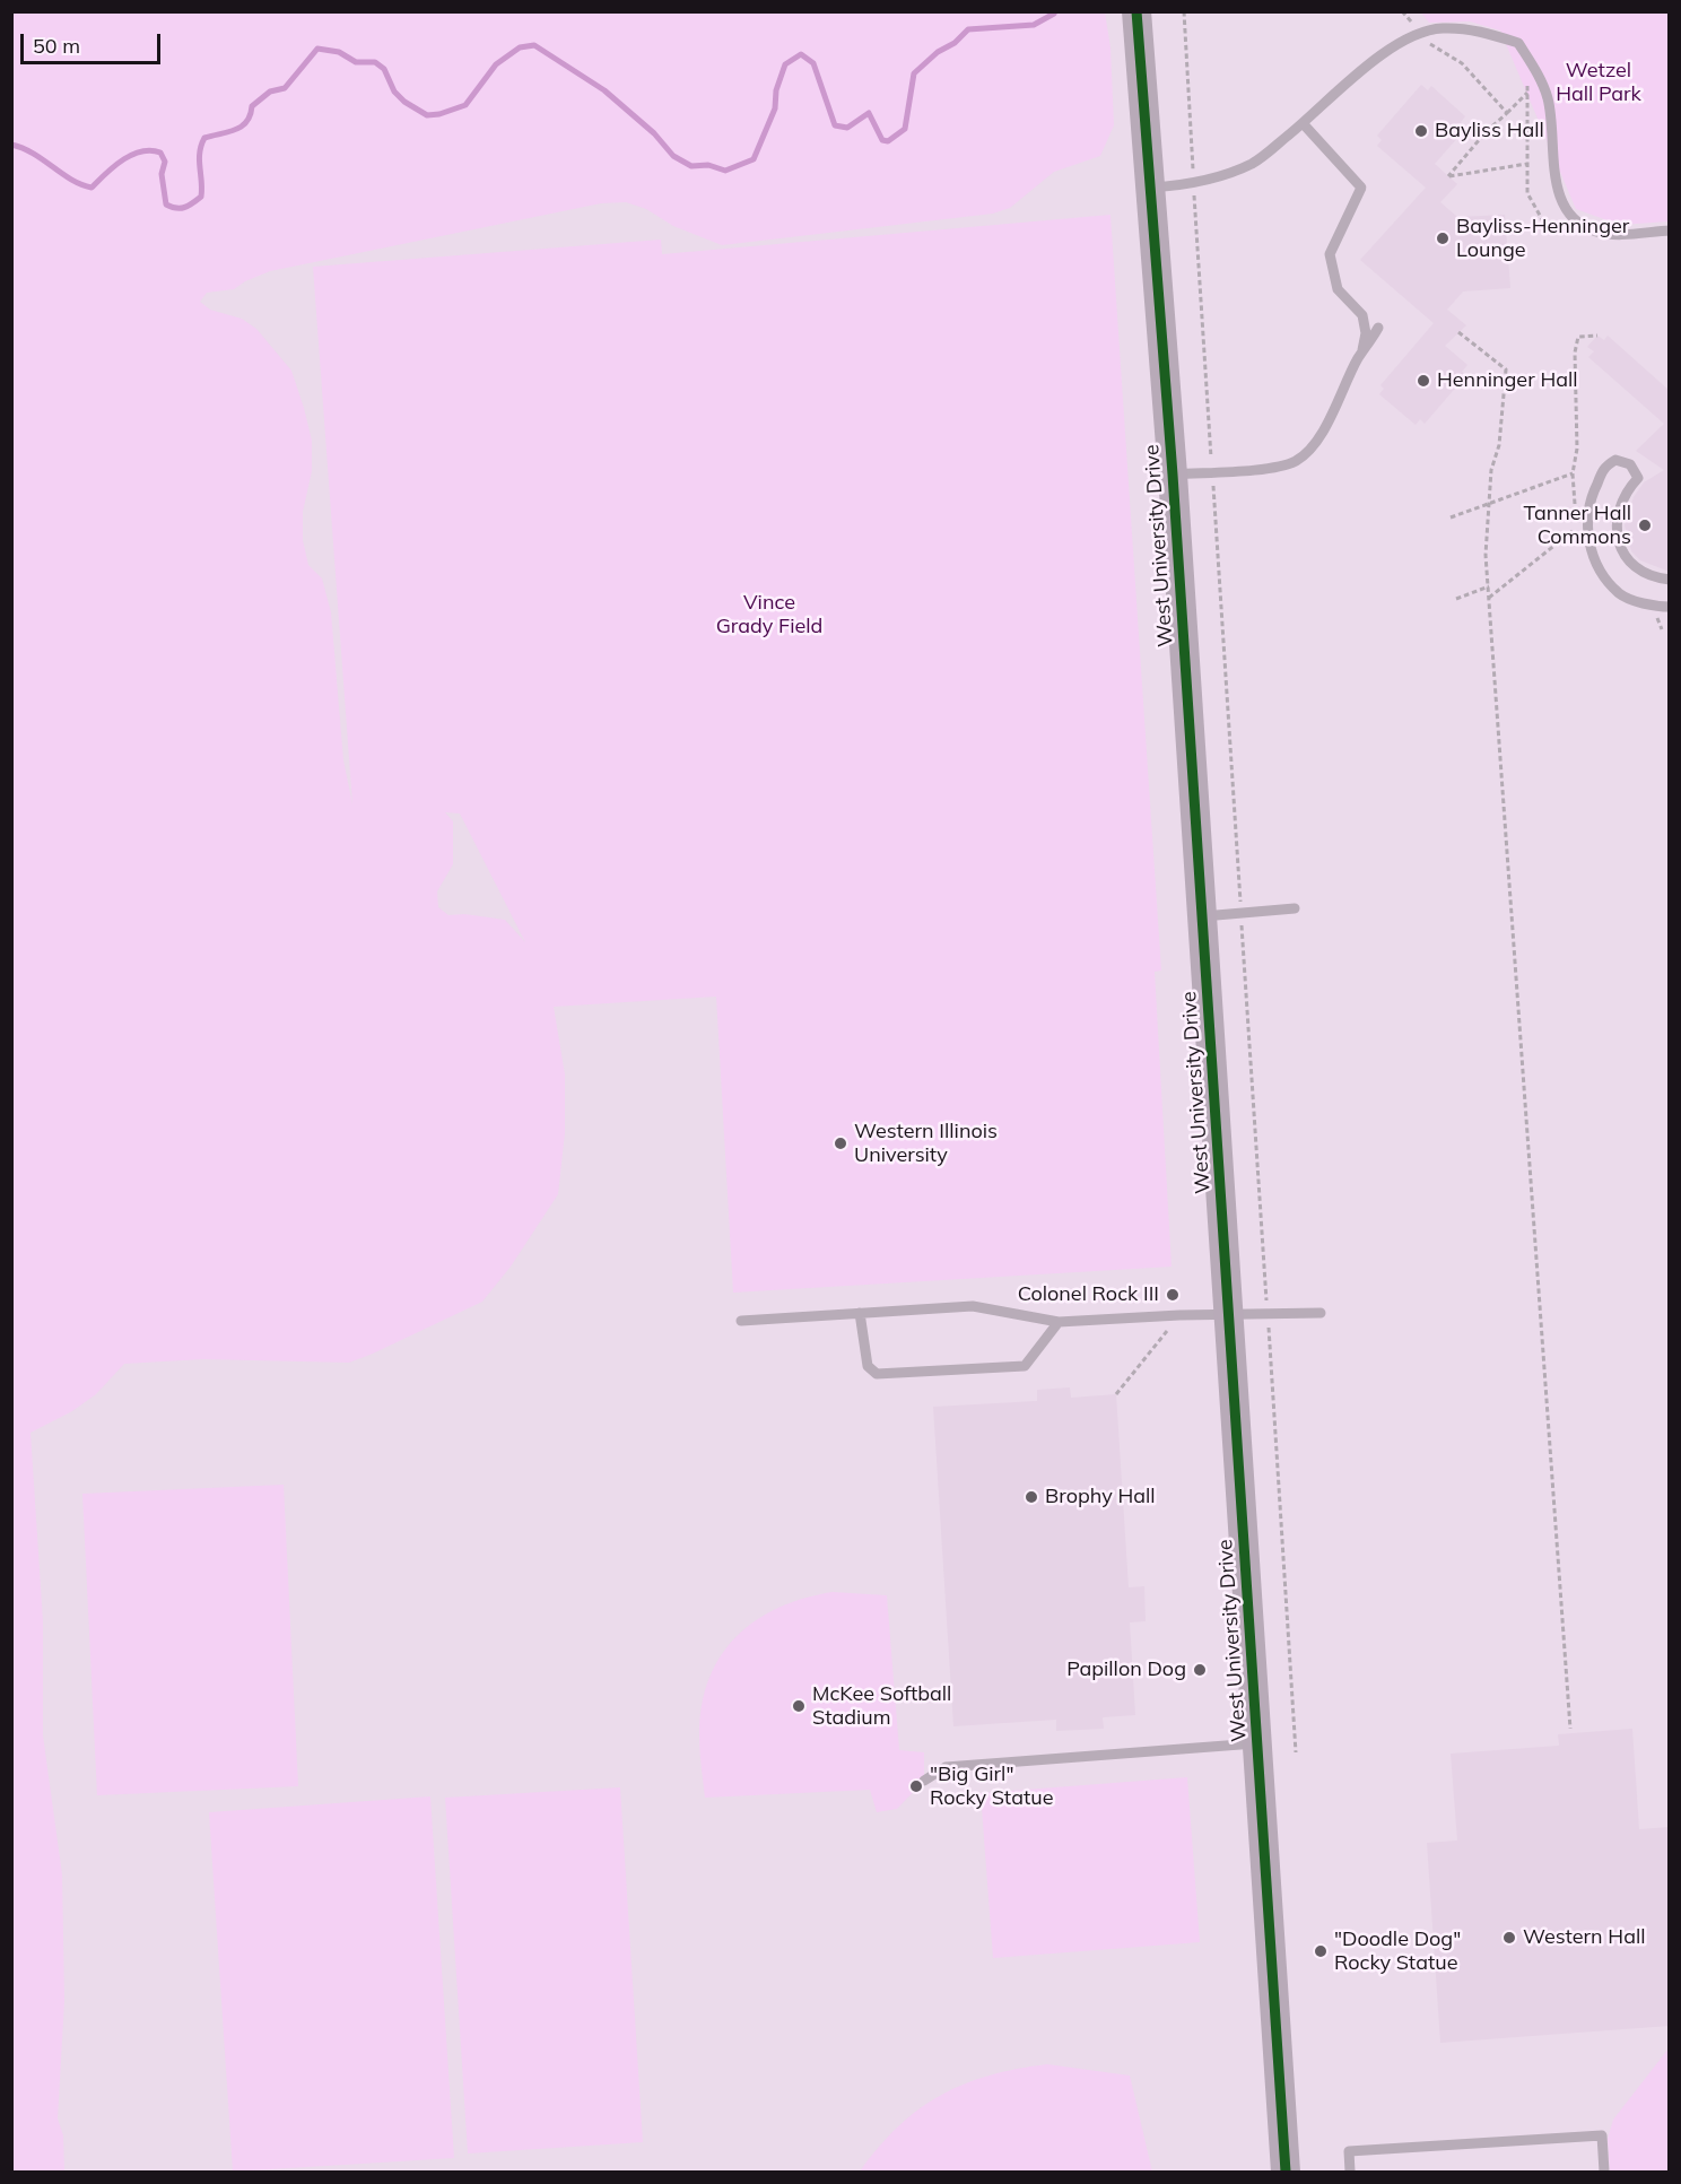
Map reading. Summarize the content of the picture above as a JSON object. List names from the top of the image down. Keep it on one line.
{"streets":{"street":["West University Drive"]},"parks":["Wetzel Hall Park","Vince Grady Field"],"places":["Bayliss Hall","Bayliss-Henninger Lounge","Henninger Hall","Tanner Hall Commons","Western Illinois University","Colonel Rock III","Brophy Hall","Papillon Dog","McKee Softball Stadium","\"Big Girl\" Rocky Statue","Western Hall","\"Doodle Dog\" Rocky Statue"],"scale_bar":"50 m"}
